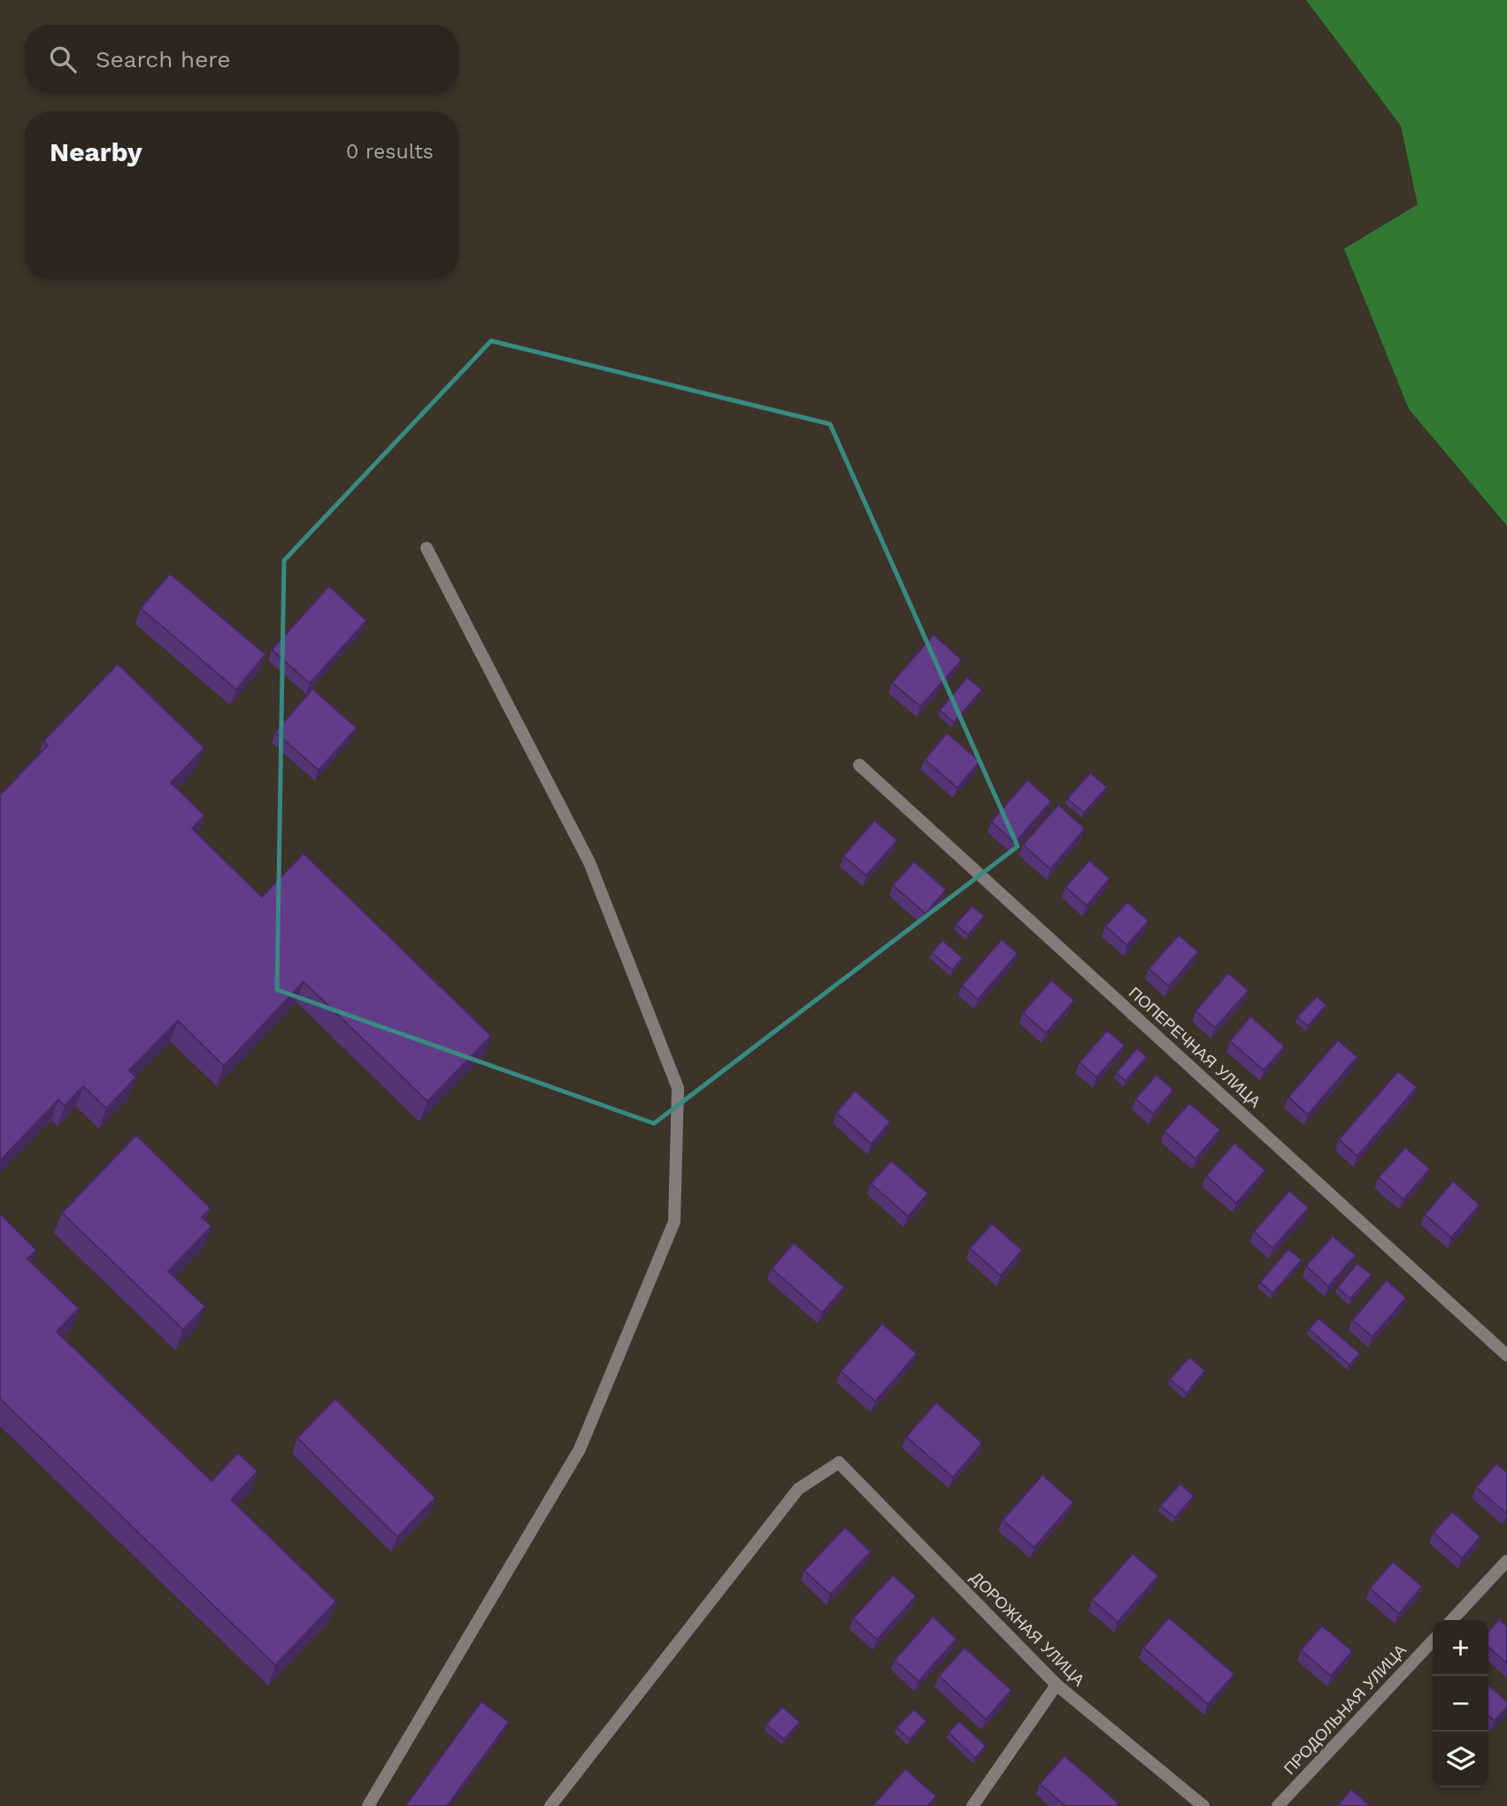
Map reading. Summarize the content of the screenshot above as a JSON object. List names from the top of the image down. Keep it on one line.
{"streets":{"street":["ПОПЕРЕЧНАЯ УЛИЦА","ДОРОЖНАЯ УЛИЦА","ПРОДОЛЬНАЯ УЛИЦА"]},"page":{"search":"Search here","heading":["Nearby","0 results"],"map_buttons":["+","−"]}}
